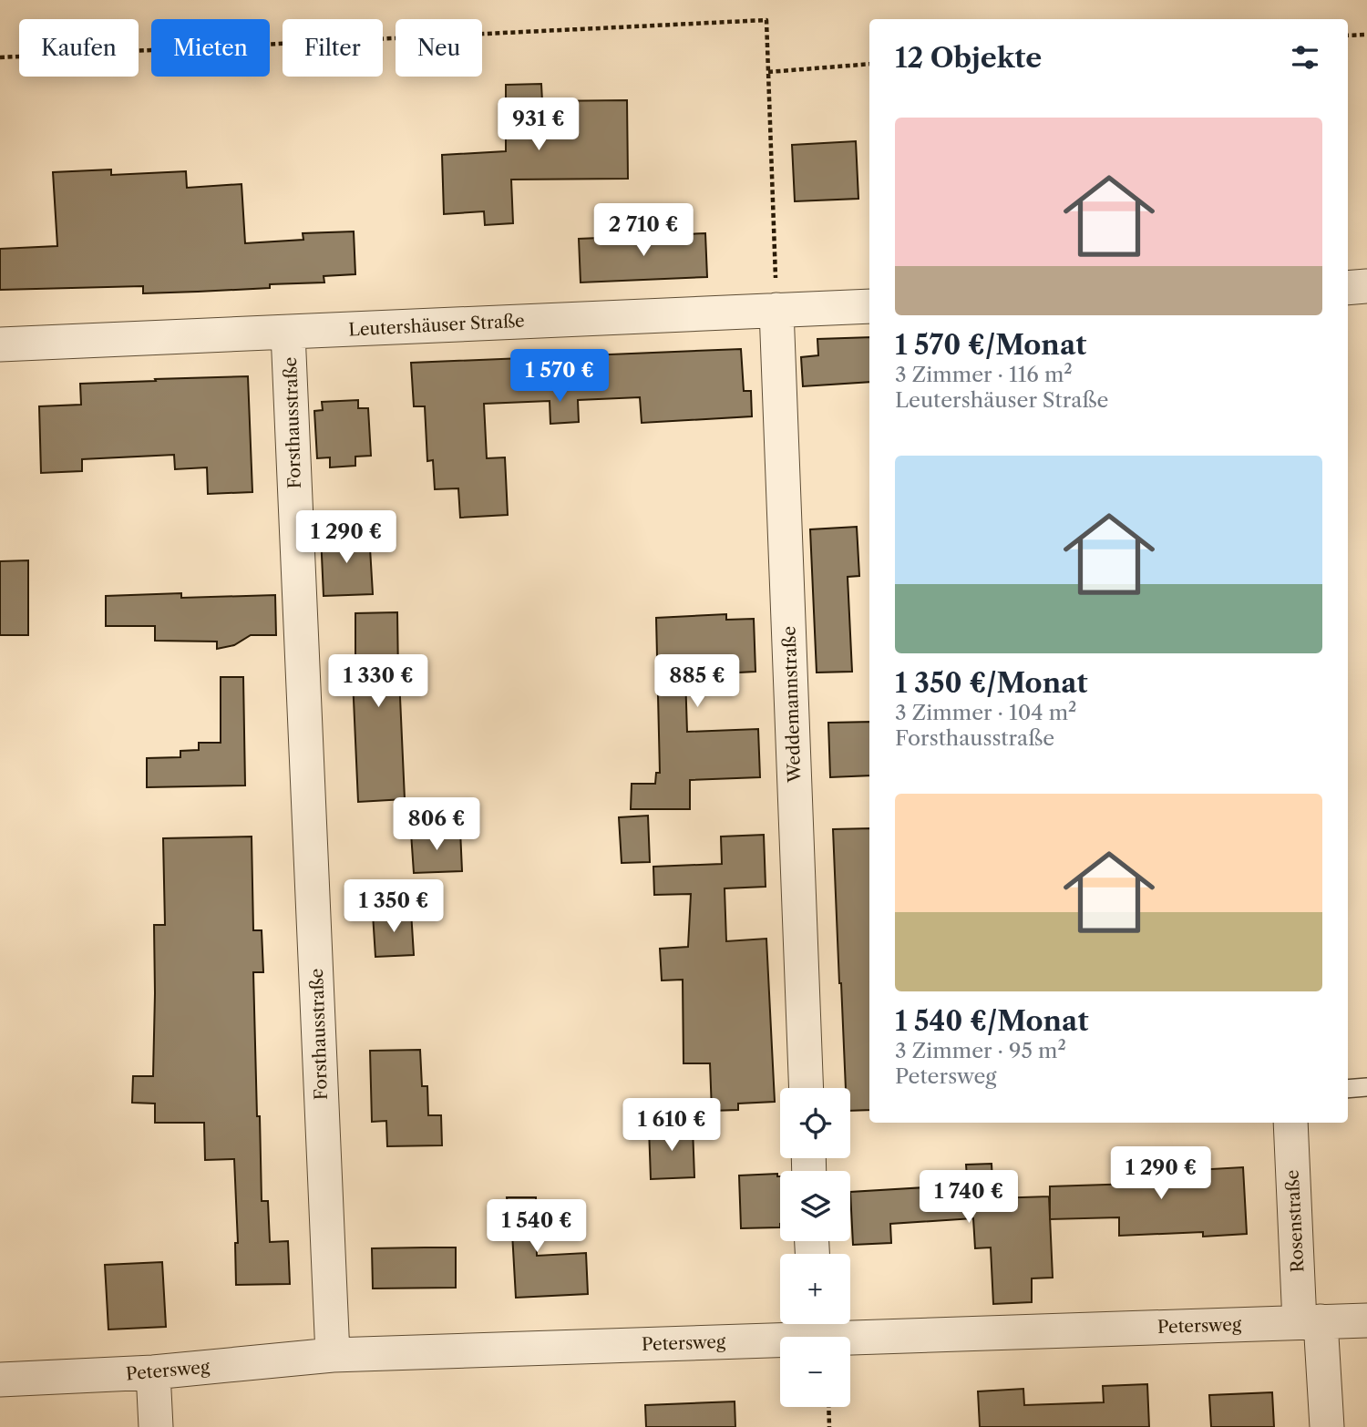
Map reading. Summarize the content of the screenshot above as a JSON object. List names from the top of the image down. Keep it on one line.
{"streets":{"street":["Leutershäuser Straße","Forsthausstraße","Weddemannstraße","Rosenstraße","Petersweg"]},"crossings":[["Leutershäuser Straße","Forsthausstraße"],["Leutershäuser Straße","Weddemannstraße"],["Forsthausstraße","Petersweg"],["Rosenstraße","Petersweg"]],"page":{"chip":["Kaufen","Mieten","Filter","Neu"],"heading":"12 Objekte","list":[{"name":"1 570 €/Monat","note":"3 Zimmer · 116 m² · Leutershäuser Straße"},{"name":"1 350 €/Monat","note":"3 Zimmer · 104 m² · Forsthausstraße"},{"name":"1 540 €/Monat","note":"3 Zimmer · 95 m² · Petersweg"}],"price":["931 €","2 710 €","1 570 €","1 290 €","1 330 €","885 €","806 €","1 350 €","1 610 €","1 290 €","1 740 €","1 540 €"],"map_buttons":["+","−"]}}
